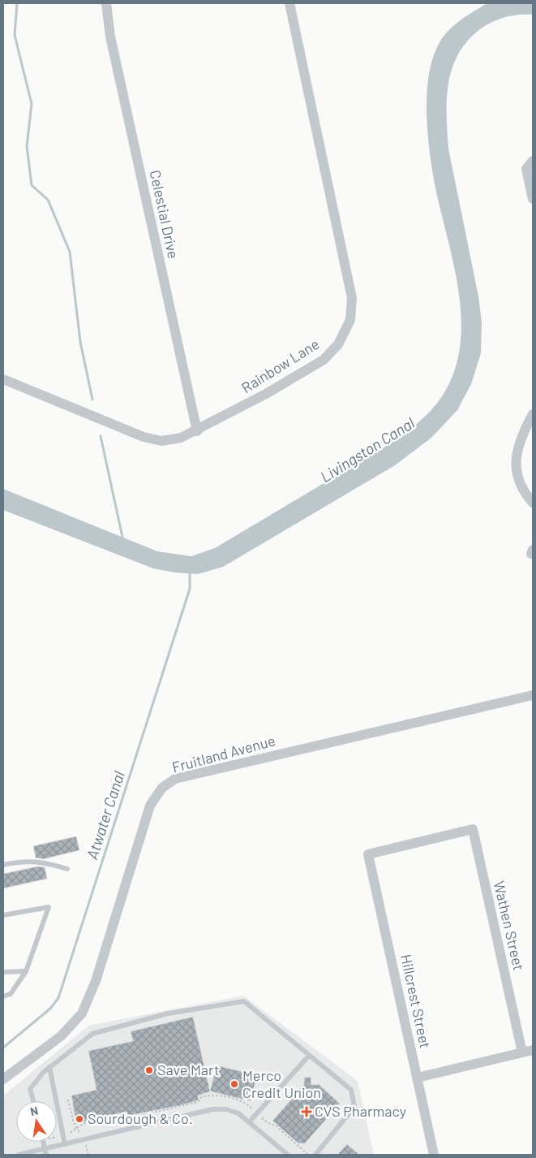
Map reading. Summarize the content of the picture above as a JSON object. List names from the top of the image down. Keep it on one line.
{"streets":{"street":["Celestial Drive","Rainbow Lane","Fruitland Avenue","Wathen Street","Hillcrest Street"]},"crossings":[["Celestial Drive","Rainbow Lane"],["Wathen Street","Hillcrest Street"]],"water":["Livingston Canal","Atwater Canal"],"places":{"other":["Save Mart","Merco Credit Union","Sourdough & Co."],"health":["CVS Pharmacy"]},"north":"top"}
